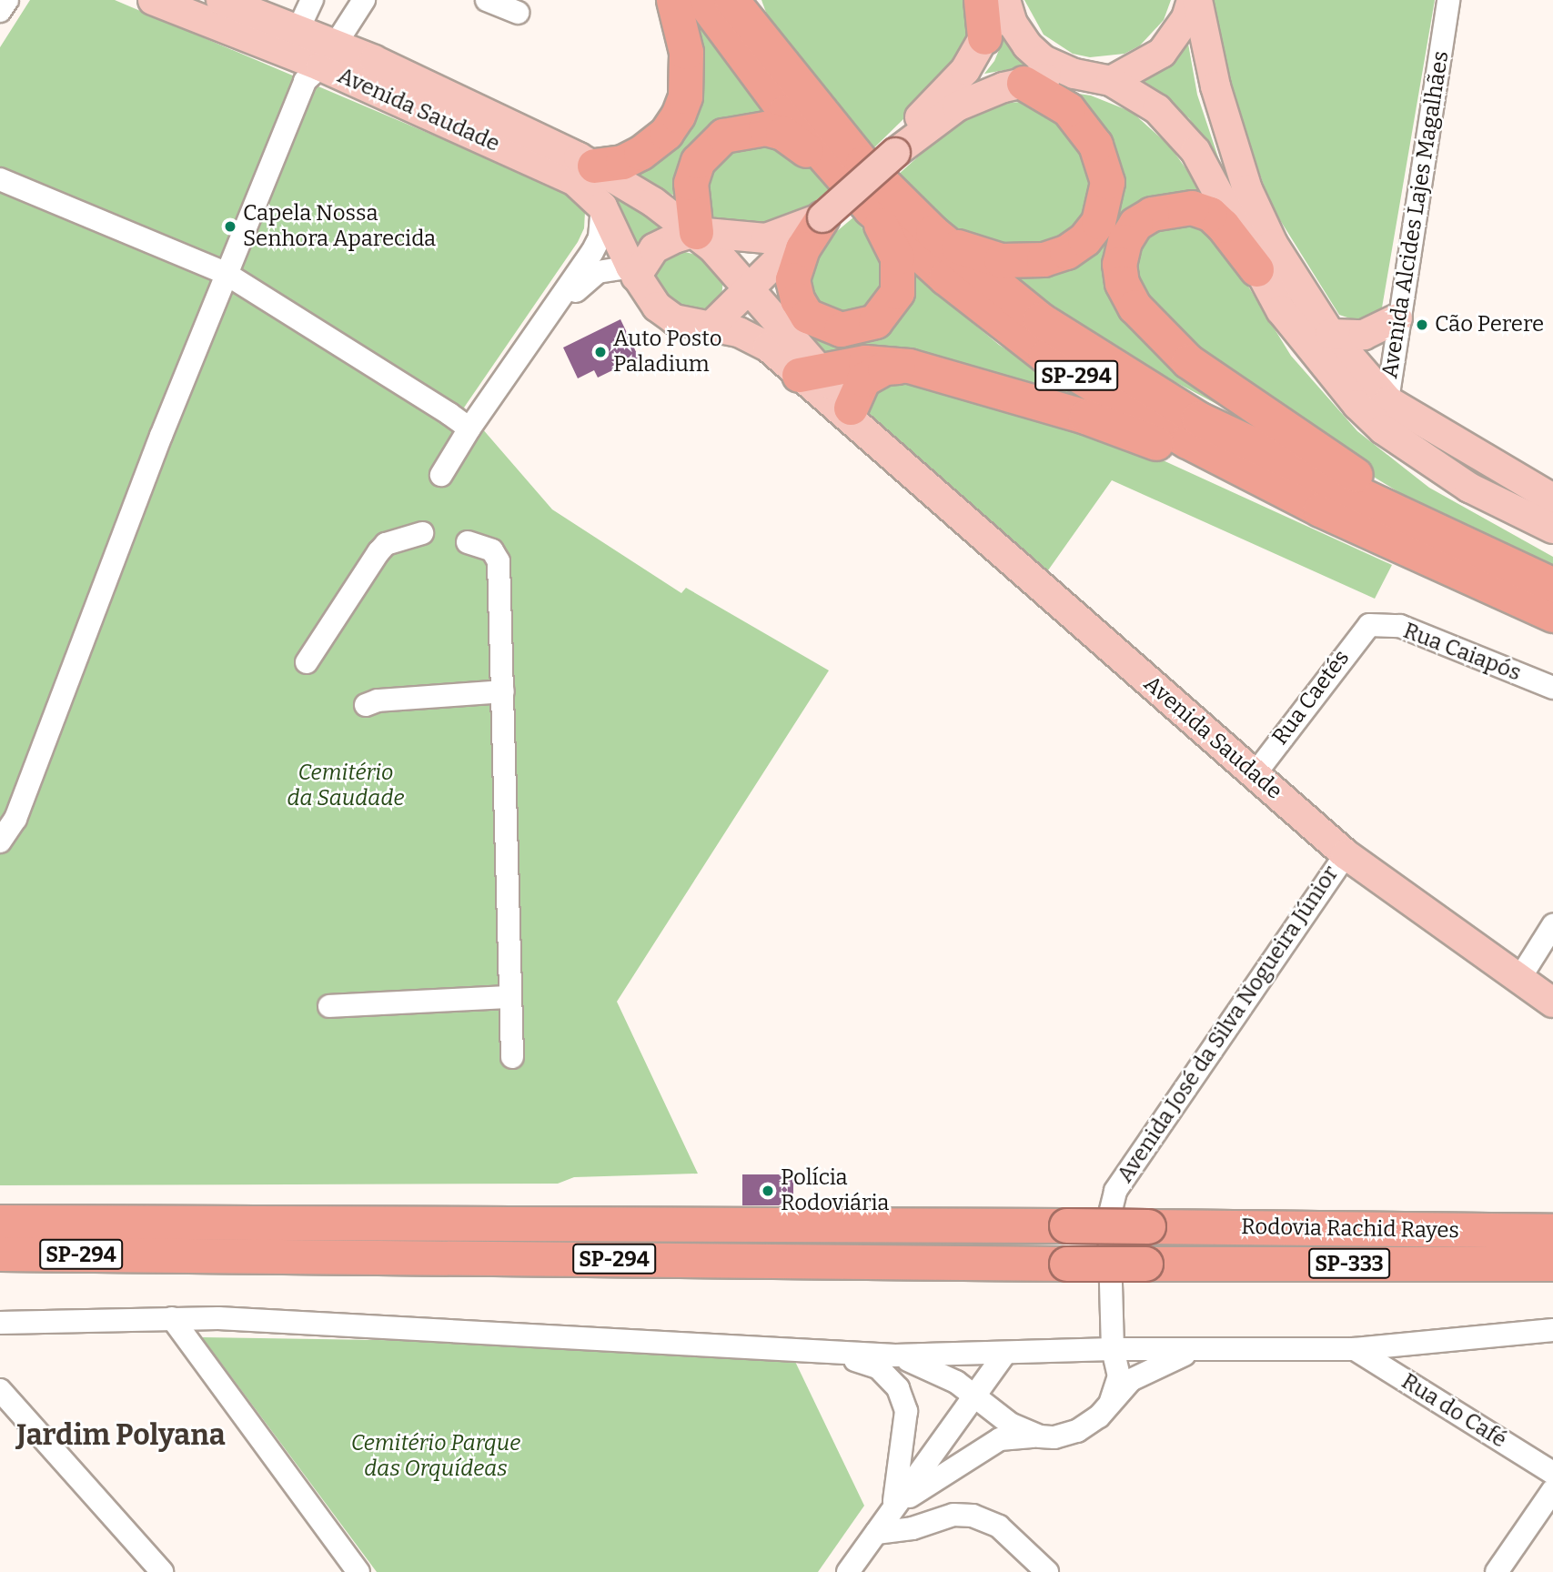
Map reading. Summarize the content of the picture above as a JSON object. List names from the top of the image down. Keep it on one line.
{"streets":{"highway":["SP-294","Rodovia Rachid Rayes","SP-333"],"main road":["Avenida Saudade"],"street":["Avenida Alcides Lajes Magalhães","Rua Caiapós","Rua Caetés","Avenida José da Silva Nogueira Júnior","Rua do Café"]},"crossings":[["Avenida Saudade","Rua Caetés"],["Avenida Saudade","Avenida José da Silva Nogueira Júnior"],["SP-294","Rodovia Rachid Rayes"],["Rua Caiapós","Rua Caetés"]],"districts":["Jardim Polyana"],"parks":["Cemitério da Saudade","Cemitério Parque das Orquídeas"],"places":["Capela Nossa Senhora Aparecida","Cão Perere","Auto Posto Paladium","Polícia Rodoviária"]}
